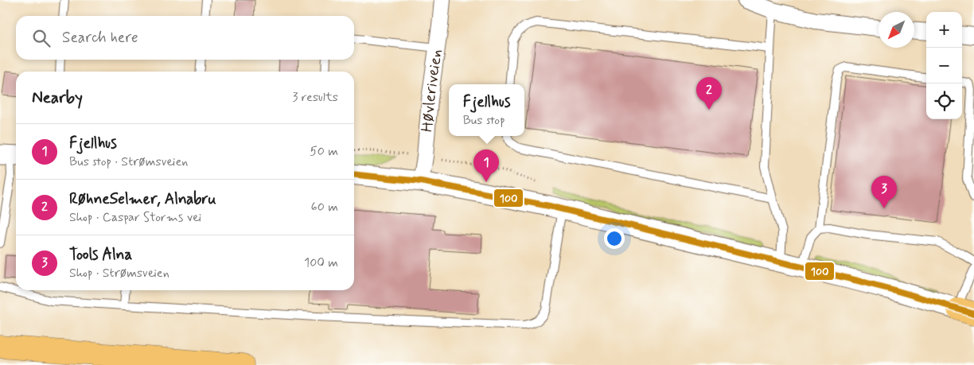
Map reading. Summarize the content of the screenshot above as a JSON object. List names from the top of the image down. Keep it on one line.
{"streets":{"street":["Høvleriveien"]},"lines":["transit line 100"],"north":"bottom left","page":{"map_buttons":["+","−"],"search":"Search here","heading":["Nearby","3 results"],"pins":["2","1","3"],"popup":["Fjellhus","Bus stop"],"list":[{"mark":"1","name":"Fjellhus","note":"Bus stop · Strømsveien","value":"50 m"},{"mark":"2","name":"RøhneSelmer, Alnabru","note":"Shop · Caspar Storms vei","value":"60 m"},{"mark":"3","name":"Tools Alna","note":"Shop · Strømsveien","value":"100 m"}]}}
